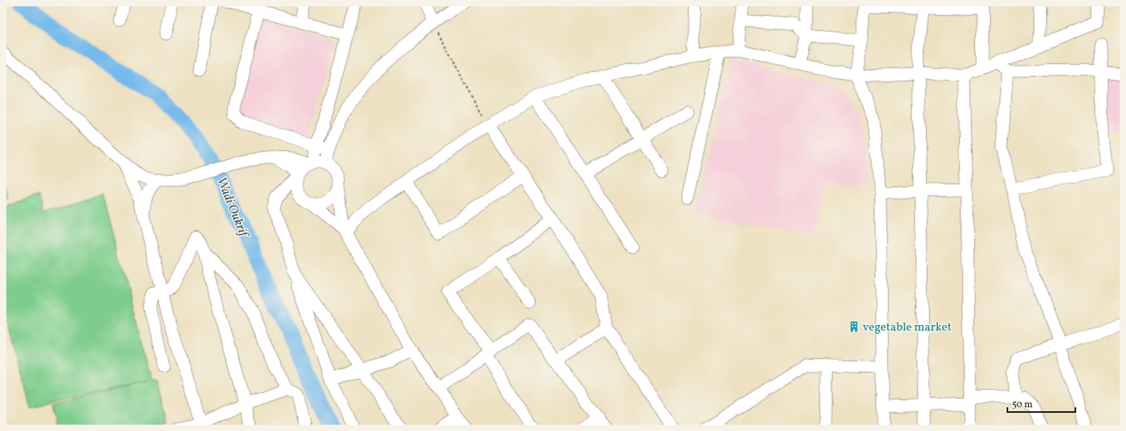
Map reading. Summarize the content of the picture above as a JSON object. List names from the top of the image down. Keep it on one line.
{"water":["Wadi Oukrif"],"places":{"building":["vegetable market"]},"scale_bar":"50 m"}
